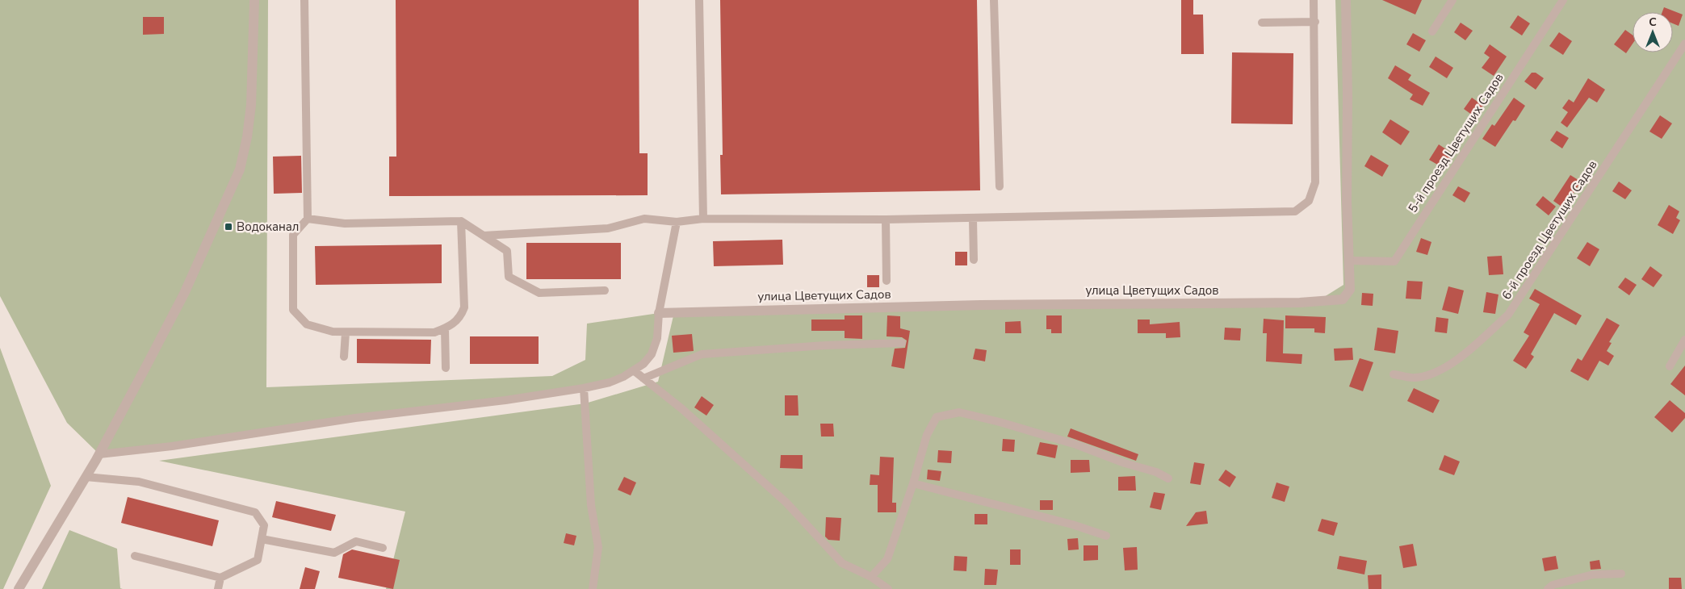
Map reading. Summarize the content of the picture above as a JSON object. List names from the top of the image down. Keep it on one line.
{"streets":{"street":["улица Цветущих Садов"],"lane":["5-й проезд Цветущих Садов","6-й проезд Цветущих Садов"]},"crossings":[["5-й проезд Цветущих Садов","улица Цветущих Садов"]],"places":{"transit":["Водоканал"]},"north":"top"}
